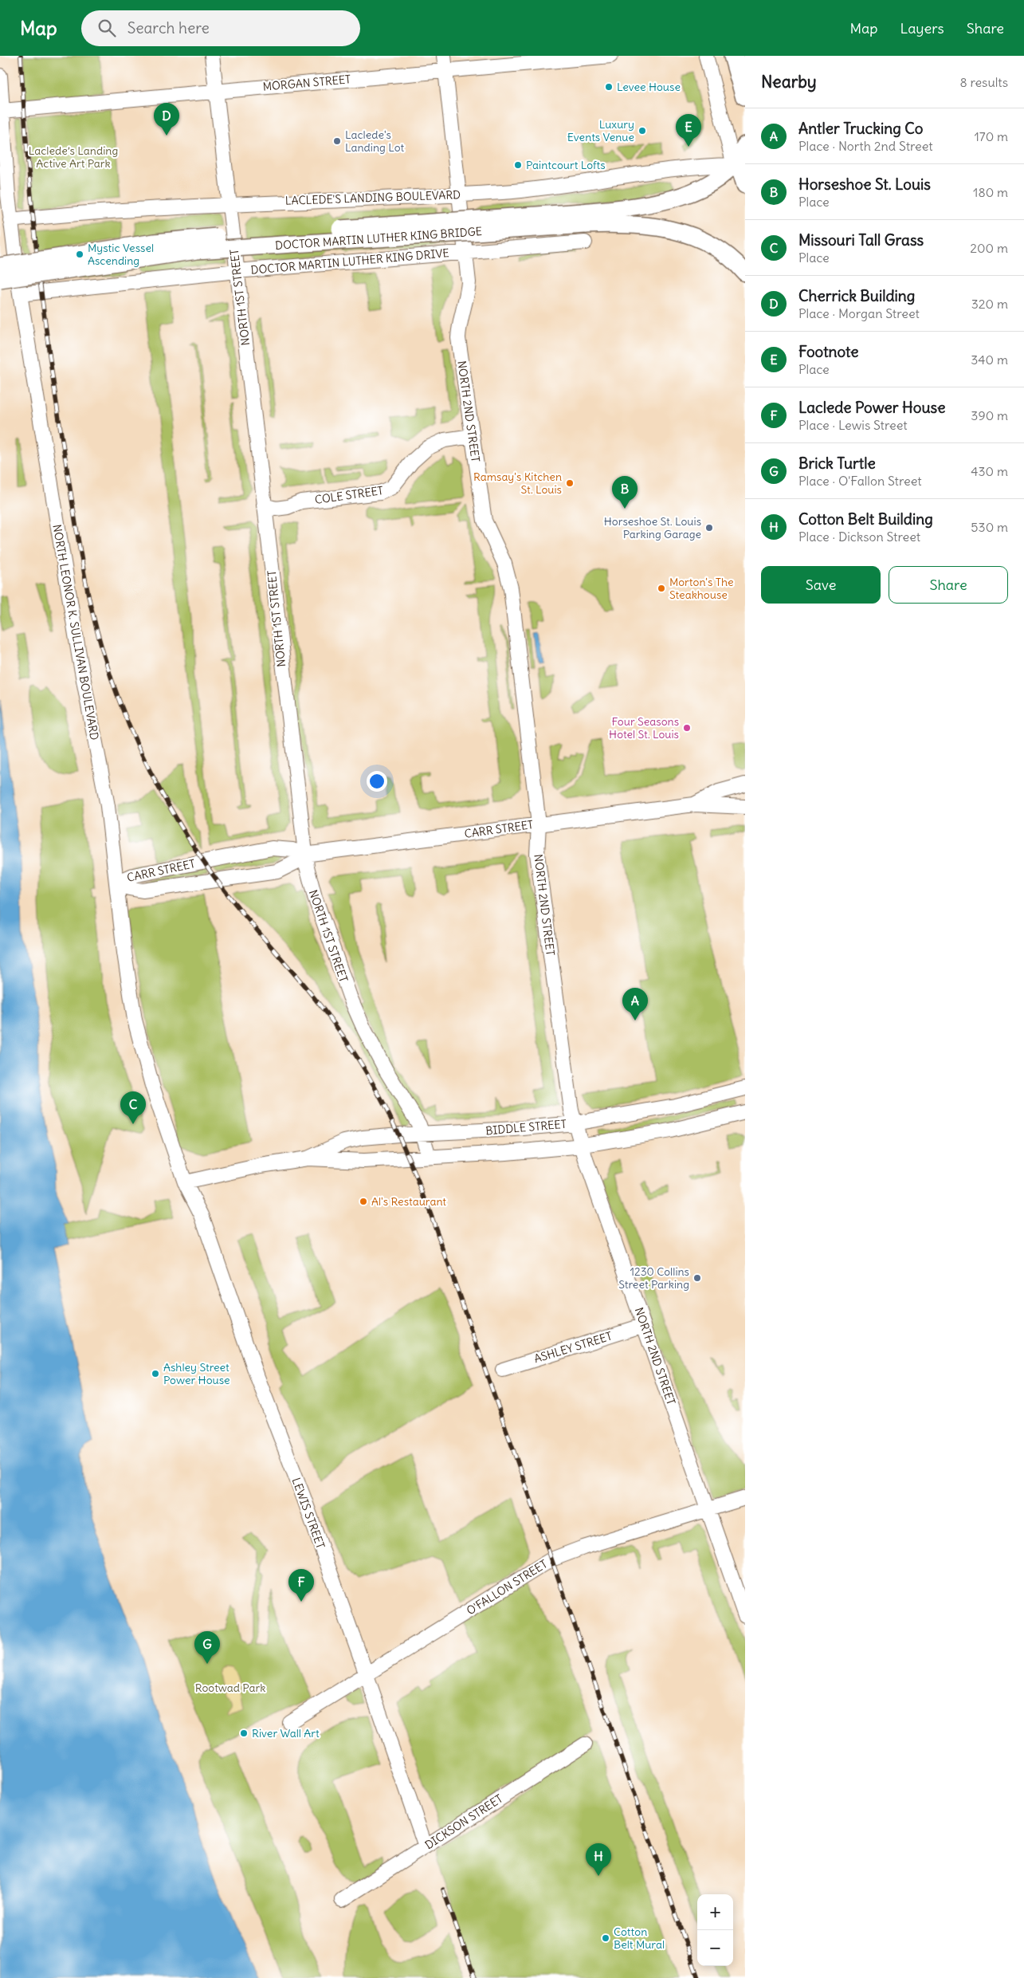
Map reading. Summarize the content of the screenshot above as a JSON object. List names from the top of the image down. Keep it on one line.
{"streets":{"main road":["DOCTOR MARTIN LUTHER KING BRIDGE"],"street":["MORGAN STREET","LACLEDE'S LANDING BOULEVARD","DOCTOR MARTIN LUTHER KING DRIVE","NORTH 1ST STREET","NORTH 2ND STREET","COLE STREET","NORTH LEONOR K. SULLIVAN BOULEVARD","CARR STREET","BIDDLE STREET","ASHLEY STREET","LEWIS STREET","O'FALLON STREET","DICKSON STREET"]},"crossings":[["MORGAN STREET","NORTH 1ST STREET"],["MORGAN STREET","NORTH 2ND STREET"],["MORGAN STREET","NORTH LEONOR K. SULLIVAN BOULEVARD"],["LACLEDE'S LANDING BOULEVARD","DOCTOR MARTIN LUTHER KING BRIDGE"],["LACLEDE'S LANDING BOULEVARD","NORTH 1ST STREET"],["LACLEDE'S LANDING BOULEVARD","NORTH 2ND STREET"],["LACLEDE'S LANDING BOULEVARD","NORTH LEONOR K. SULLIVAN BOULEVARD"],["DOCTOR MARTIN LUTHER KING DRIVE","NORTH 1ST STREET"],["DOCTOR MARTIN LUTHER KING DRIVE","NORTH 2ND STREET"],["DOCTOR MARTIN LUTHER KING DRIVE","NORTH LEONOR K. SULLIVAN BOULEVARD"],["NORTH 1ST STREET","COLE STREET"],["NORTH 1ST STREET","CARR STREET"],["NORTH 1ST STREET","BIDDLE STREET"],["NORTH 2ND STREET","COLE STREET"],["NORTH 2ND STREET","CARR STREET"],["NORTH 2ND STREET","BIDDLE STREET"],["NORTH 2ND STREET","ASHLEY STREET"],["NORTH 2ND STREET","O'FALLON STREET"],["NORTH LEONOR K. SULLIVAN BOULEVARD","CARR STREET"],["NORTH LEONOR K. SULLIVAN BOULEVARD","BIDDLE STREET"],["NORTH LEONOR K. SULLIVAN BOULEVARD","LEWIS STREET"],["BIDDLE STREET","LEWIS STREET"],["LEWIS STREET","O'FALLON STREET"],["LEWIS STREET","DICKSON STREET"]],"parks":["Laclede’s Landing Active Art Park","Rootwad Park"],"places":["Levee House","Luxury Events Venue","Laclede's Landing Lot","Paintcourt Lofts","Mystic Vessel Ascending","Ramsay's Kitchen St. Louis","Horseshoe St. Louis Parking Garage","Morton's The Steakhouse","Four Seasons Hotel St. Louis","Al's Restaurant","1230 Collins Street Parking","Ashley Street Power House","River Wall Art","Cotton Belt Mural"],"page":{"header":"Map","search":"Search here","nav":["Map","Layers","Share"],"heading":["Nearby","8 results"],"pins":["D","E","B","A","C","F","G","H"],"list":[{"mark":"A","name":"Antler Trucking Co","note":"Place · North 2nd Street","value":"170 m"},{"mark":"B","name":"Horseshoe St. Louis","note":"Place","value":"180 m"},{"mark":"C","name":"Missouri Tall Grass","note":"Place","value":"200 m"},{"mark":"D","name":"Cherrick Building","note":"Place · Morgan Street","value":"320 m"},{"mark":"E","name":"Footnote","note":"Place","value":"340 m"},{"mark":"F","name":"Laclede Power House","note":"Place · Lewis Street","value":"390 m"},{"mark":"G","name":"Brick Turtle","note":"Place · O'Fallon Street","value":"430 m"},{"mark":"H","name":"Cotton Belt Building","note":"Place · Dickson Street","value":"530 m"}],"buttons":["Save","Share"],"map_buttons":["+","−"]}}
